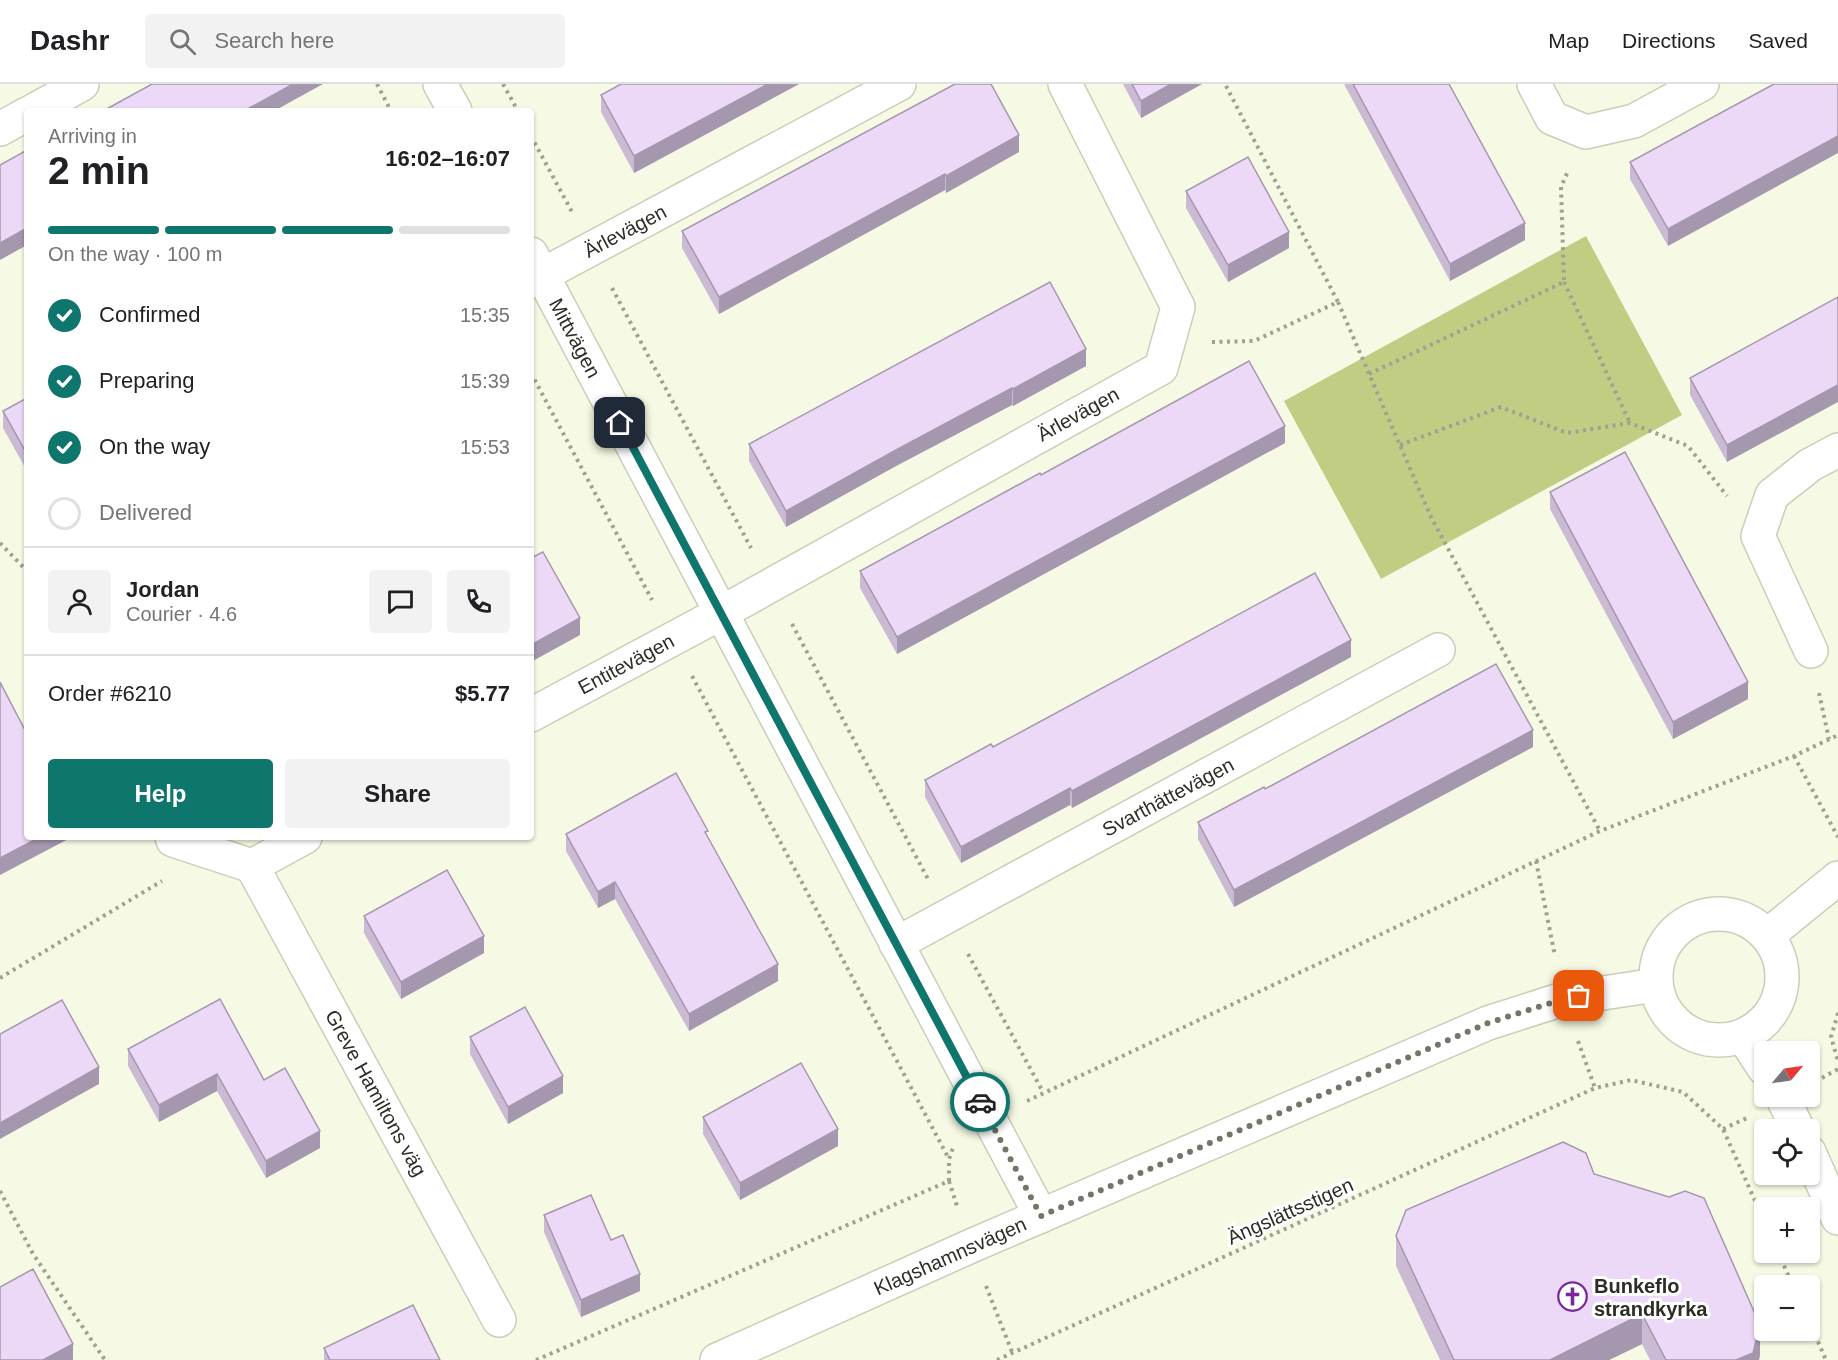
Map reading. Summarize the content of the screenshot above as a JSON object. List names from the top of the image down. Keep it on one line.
{"streets":{"street":["Ärlevägen","Mittvägen","Entitevägen","Svarthättevägen","Greve Hamiltons väg","Klagshamnsvägen"],"path":["Ängslättsstigen"]},"crossings":[["Ärlevägen","Mittvägen"],["Ärlevägen","Entitevägen"],["Mittvägen","Entitevägen"],["Mittvägen","Svarthättevägen"],["Mittvägen","Klagshamnsvägen"]],"places":{"church":["Bunkeflo strandkyrka"]},"north":"top right","page":{"header":"Dashr","search":"Search here","nav":["Map","Directions","Saved"],"heading":["2 min","Arriving in","16:02–16:07"],"panel":["Jordan","Courier · 4.6","Order #6210","$5.77"],"bar":"On the way · 100 m","list":[["Confirmed","15:35"],["Preparing","15:39"],["On the way","15:53"],"Delivered"],"buttons":["Help","Share"],"map_buttons":["+","−"]}}
